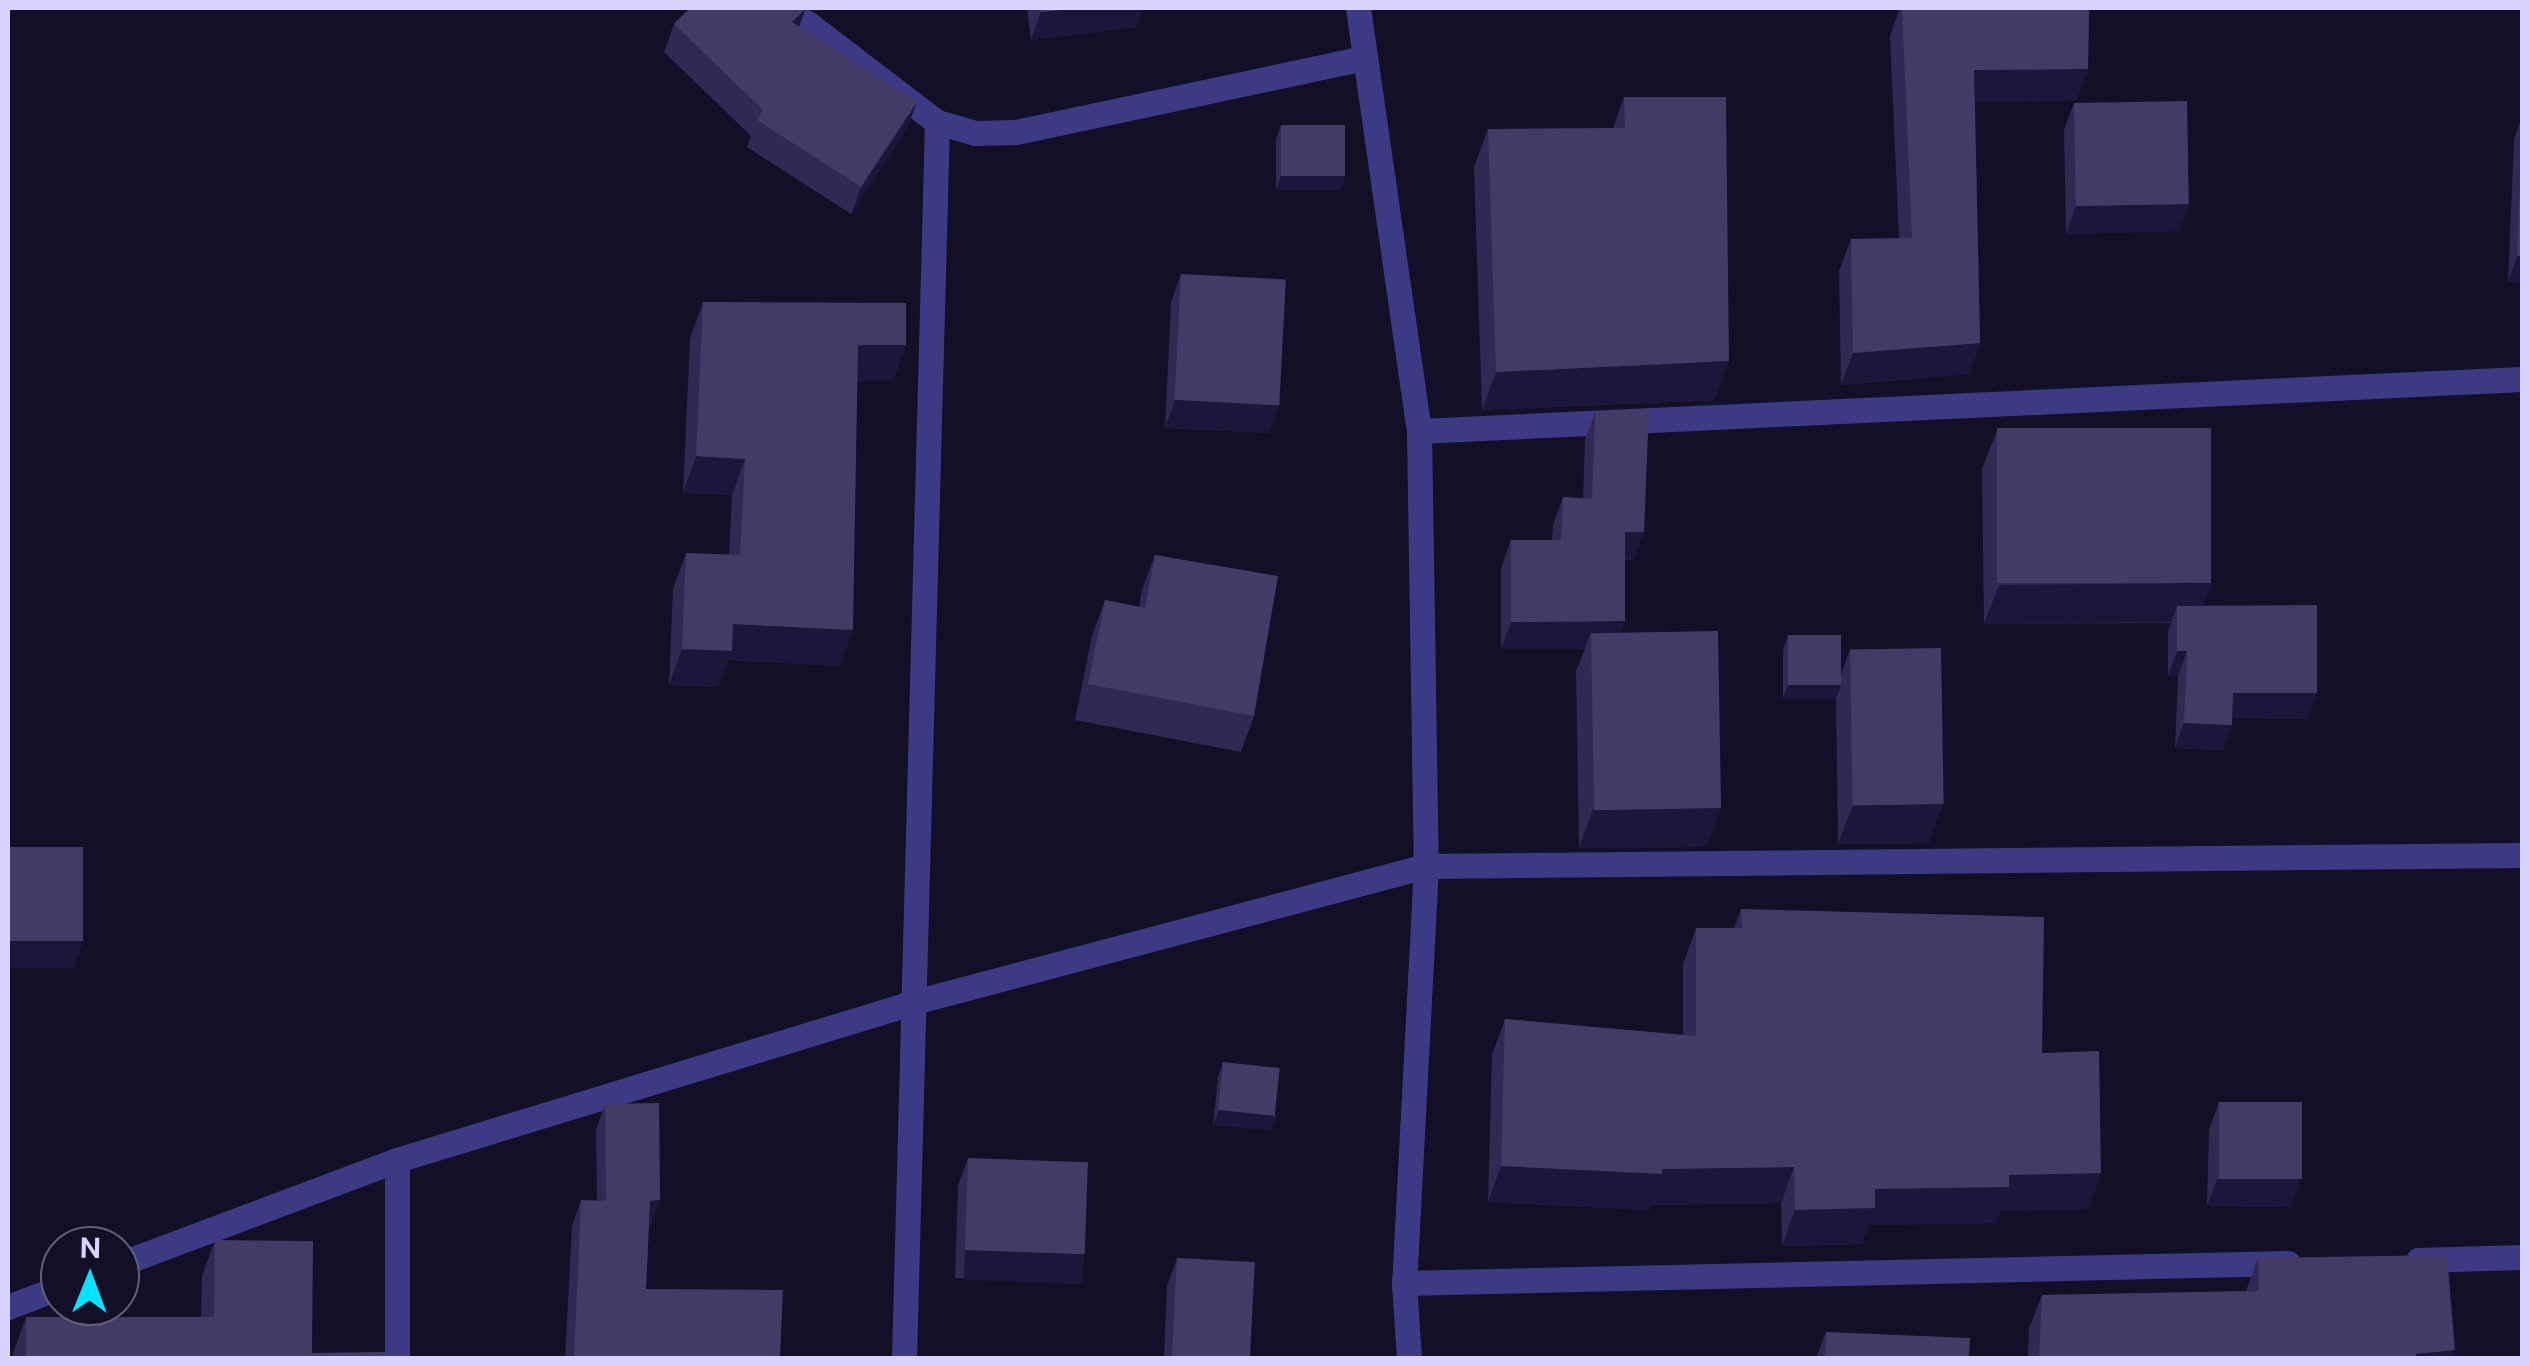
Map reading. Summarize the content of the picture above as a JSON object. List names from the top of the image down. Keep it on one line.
{"north":"top"}
